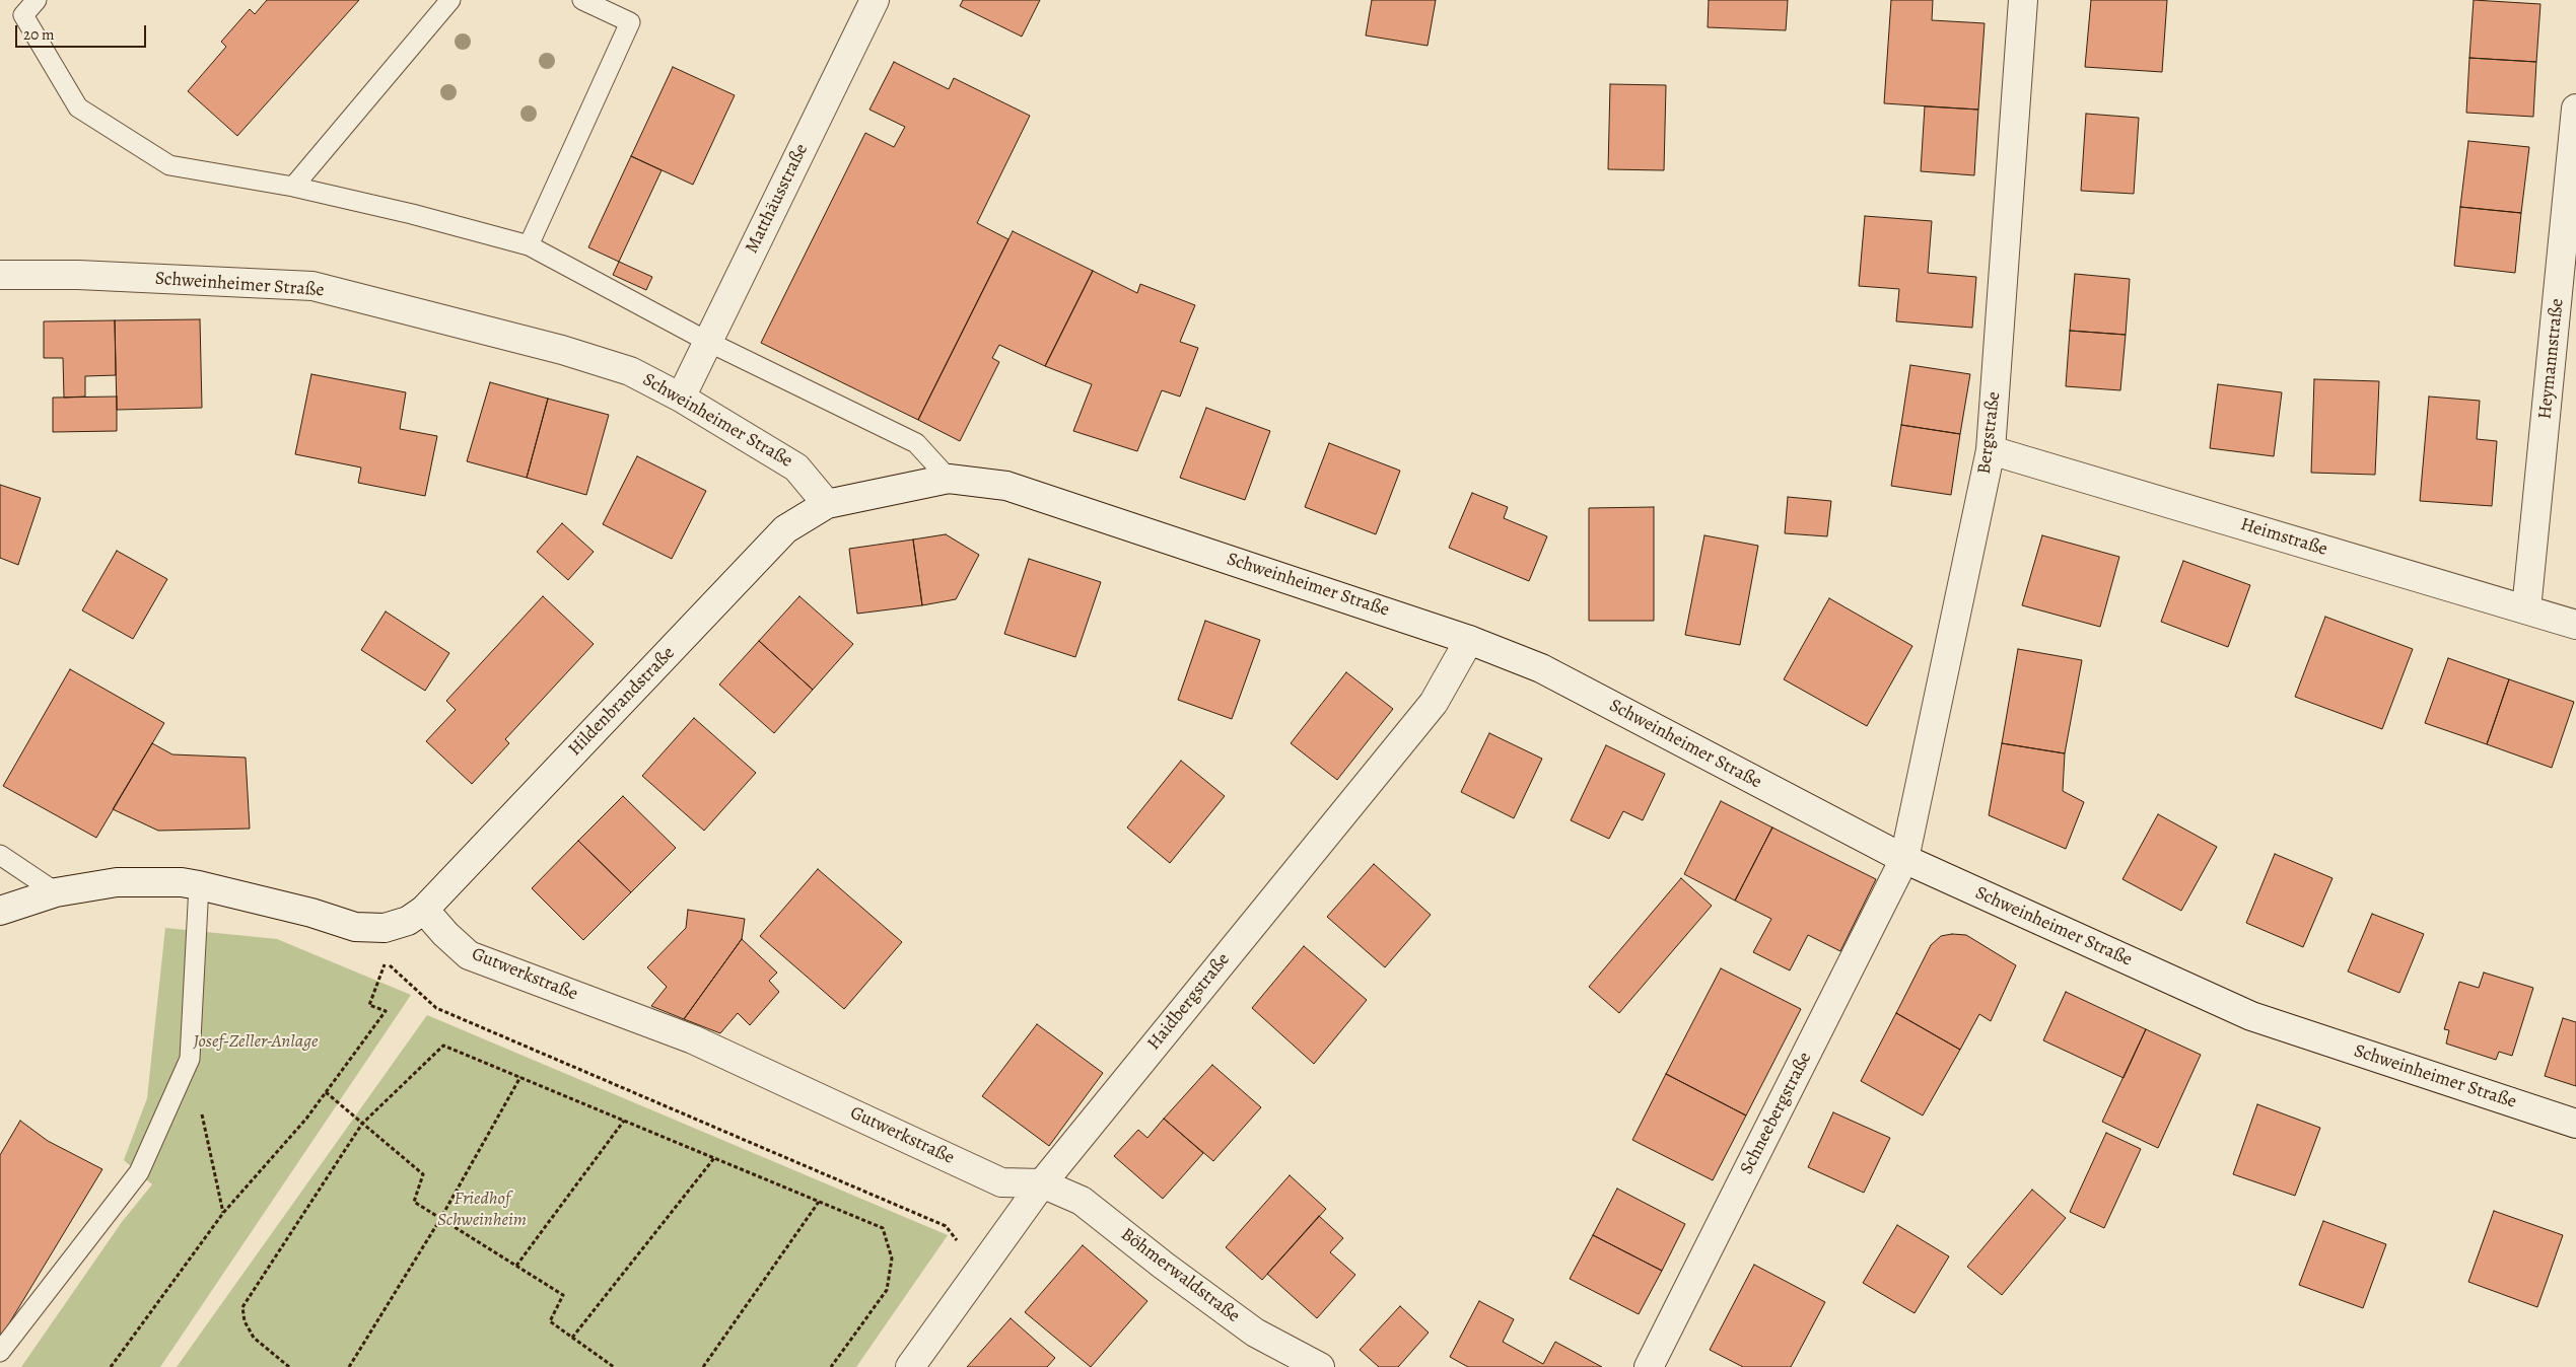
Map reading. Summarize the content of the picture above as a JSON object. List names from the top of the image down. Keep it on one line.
{"streets":{"street":["Matthäusstraße","Schweinheimer Straße","Heymannstraße","Bergstraße","Heimstraße","Hildenbrandstraße","Gutwerkstraße","Haidbergstraße","Schneebergstraße","Böhmerwaldstraße"]},"crossings":[["Matthäusstraße","Schweinheimer Straße"],["Schweinheimer Straße","Bergstraße"],["Schweinheimer Straße","Hildenbrandstraße"],["Schweinheimer Straße","Haidbergstraße"],["Schweinheimer Straße","Schneebergstraße"],["Heymannstraße","Heimstraße"],["Bergstraße","Heimstraße"],["Bergstraße","Schneebergstraße"],["Hildenbrandstraße","Gutwerkstraße"],["Gutwerkstraße","Haidbergstraße"],["Gutwerkstraße","Böhmerwaldstraße"],["Haidbergstraße","Böhmerwaldstraße"]],"parks":["Josef-Zeller-Anlage","Friedhof Schweinheim"],"scale_bar":"20 m"}
